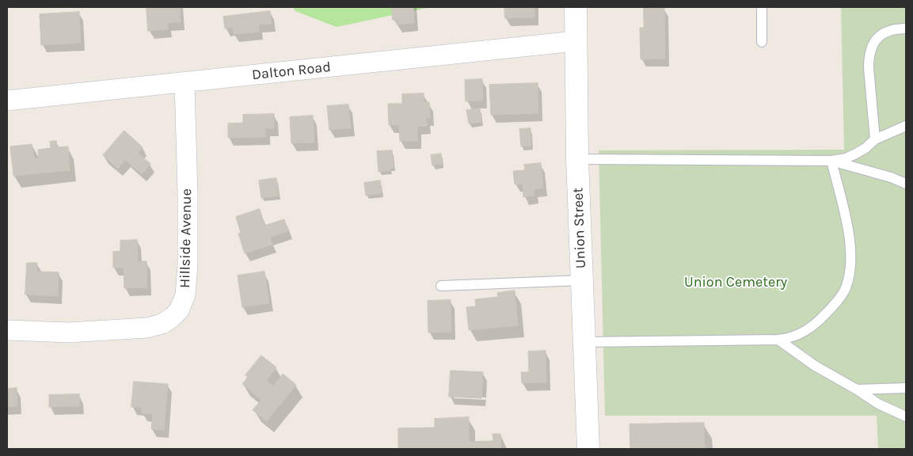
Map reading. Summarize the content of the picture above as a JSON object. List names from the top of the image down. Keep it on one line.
{"streets":{"main road":["Union Street"],"street":["Dalton Road","Hillside Avenue"]},"crossings":[["Dalton Road","Union Street"],["Dalton Road","Hillside Avenue"]],"parks":["Union Cemetery"]}
